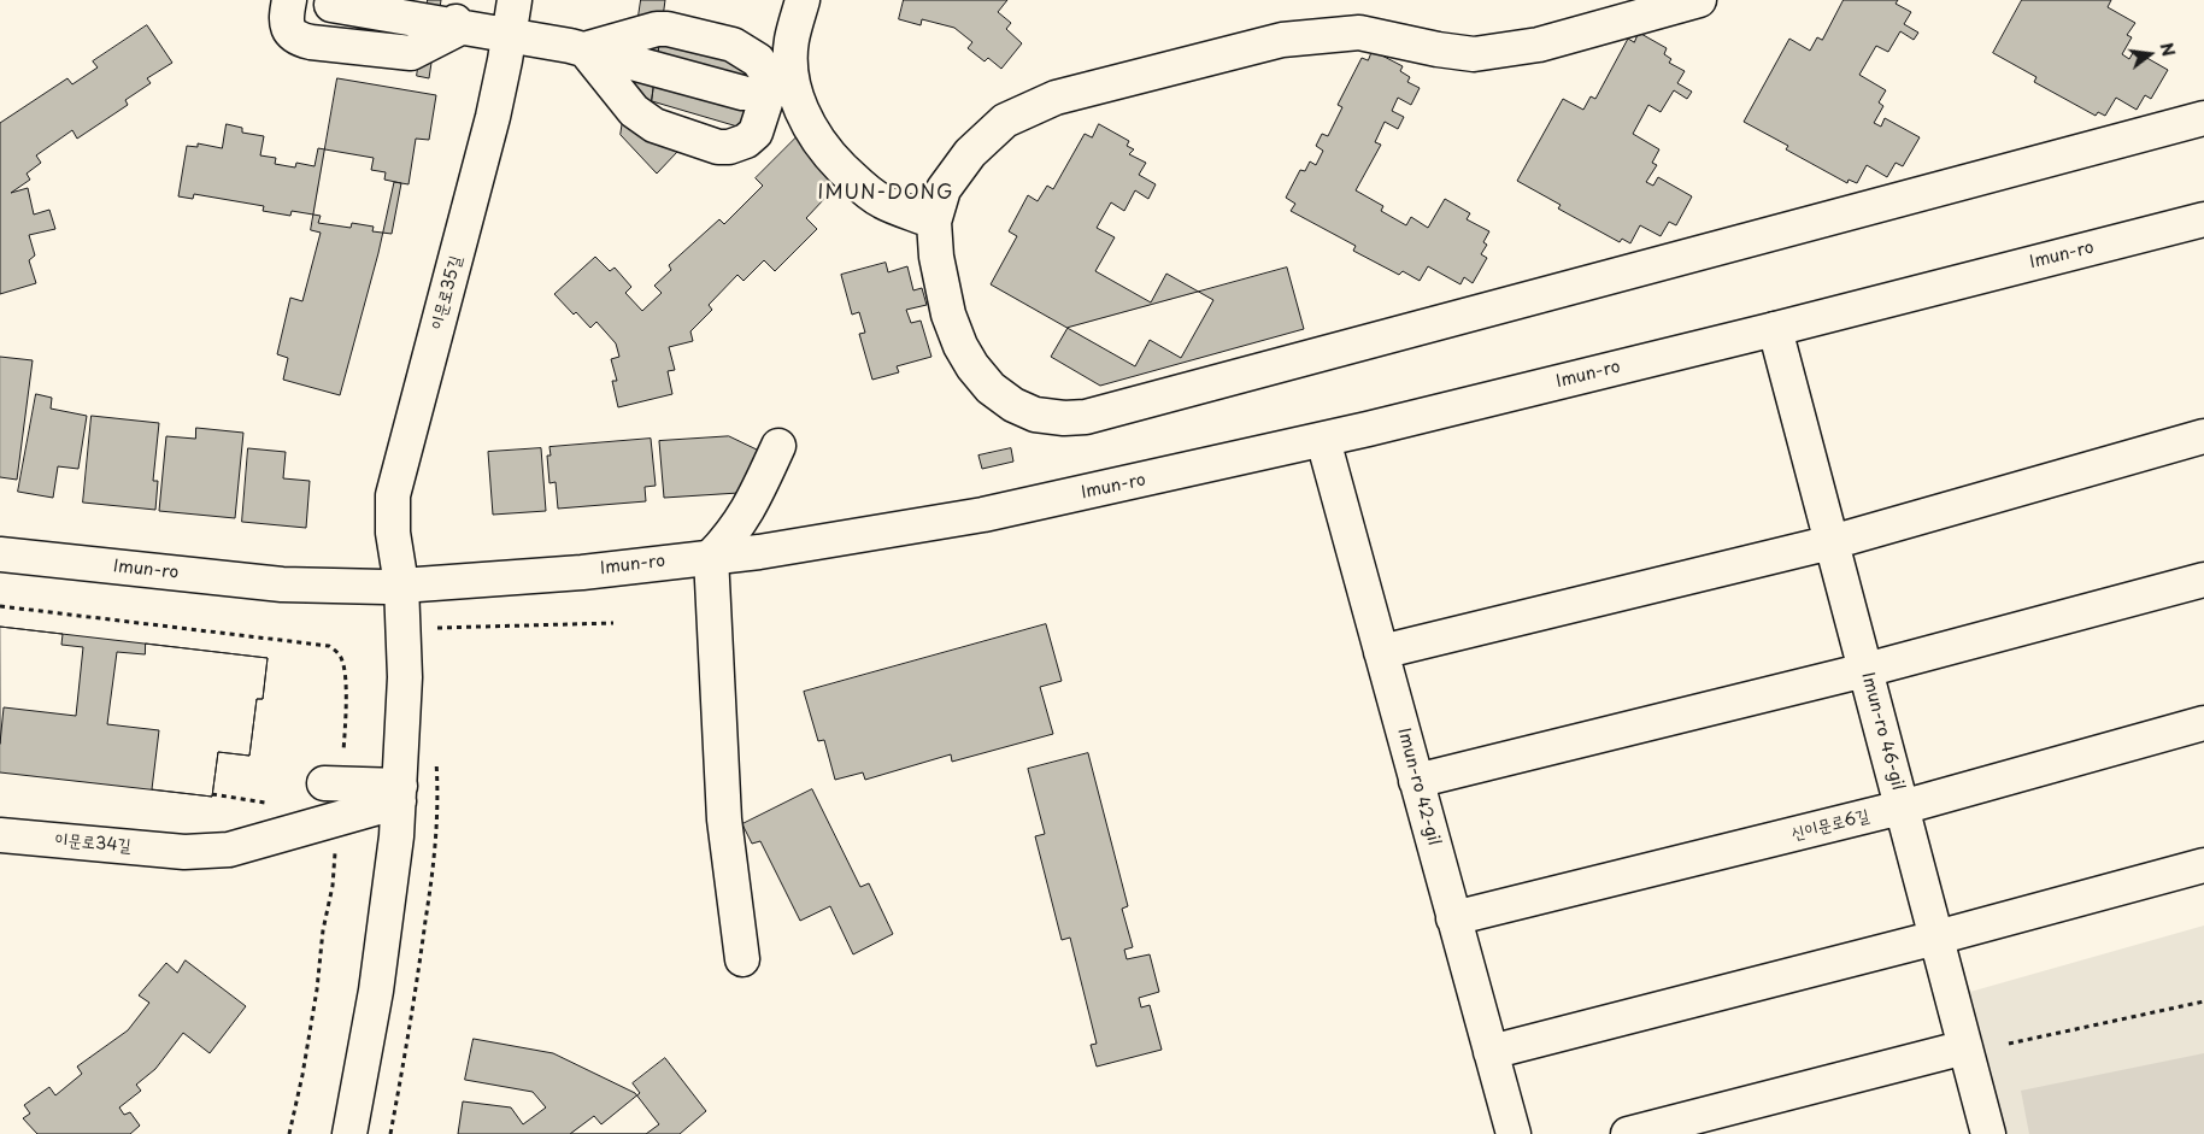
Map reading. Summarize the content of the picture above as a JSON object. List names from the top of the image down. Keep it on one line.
{"streets":{"street":["Imun-ro","이문로35길","Imun-ro 46-gil","Imun-ro 42-gil","신이문로6길","이문로34길"]},"crossings":[["Imun-ro","이문로35길"],["Imun-ro","Imun-ro 46-gil"],["Imun-ro","Imun-ro 42-gil"],["이문로35길","이문로34길"],["Imun-ro 46-gil","신이문로6길"],["Imun-ro 42-gil","신이문로6길"]],"districts":["IMUN-DONG"],"north":"right"}
